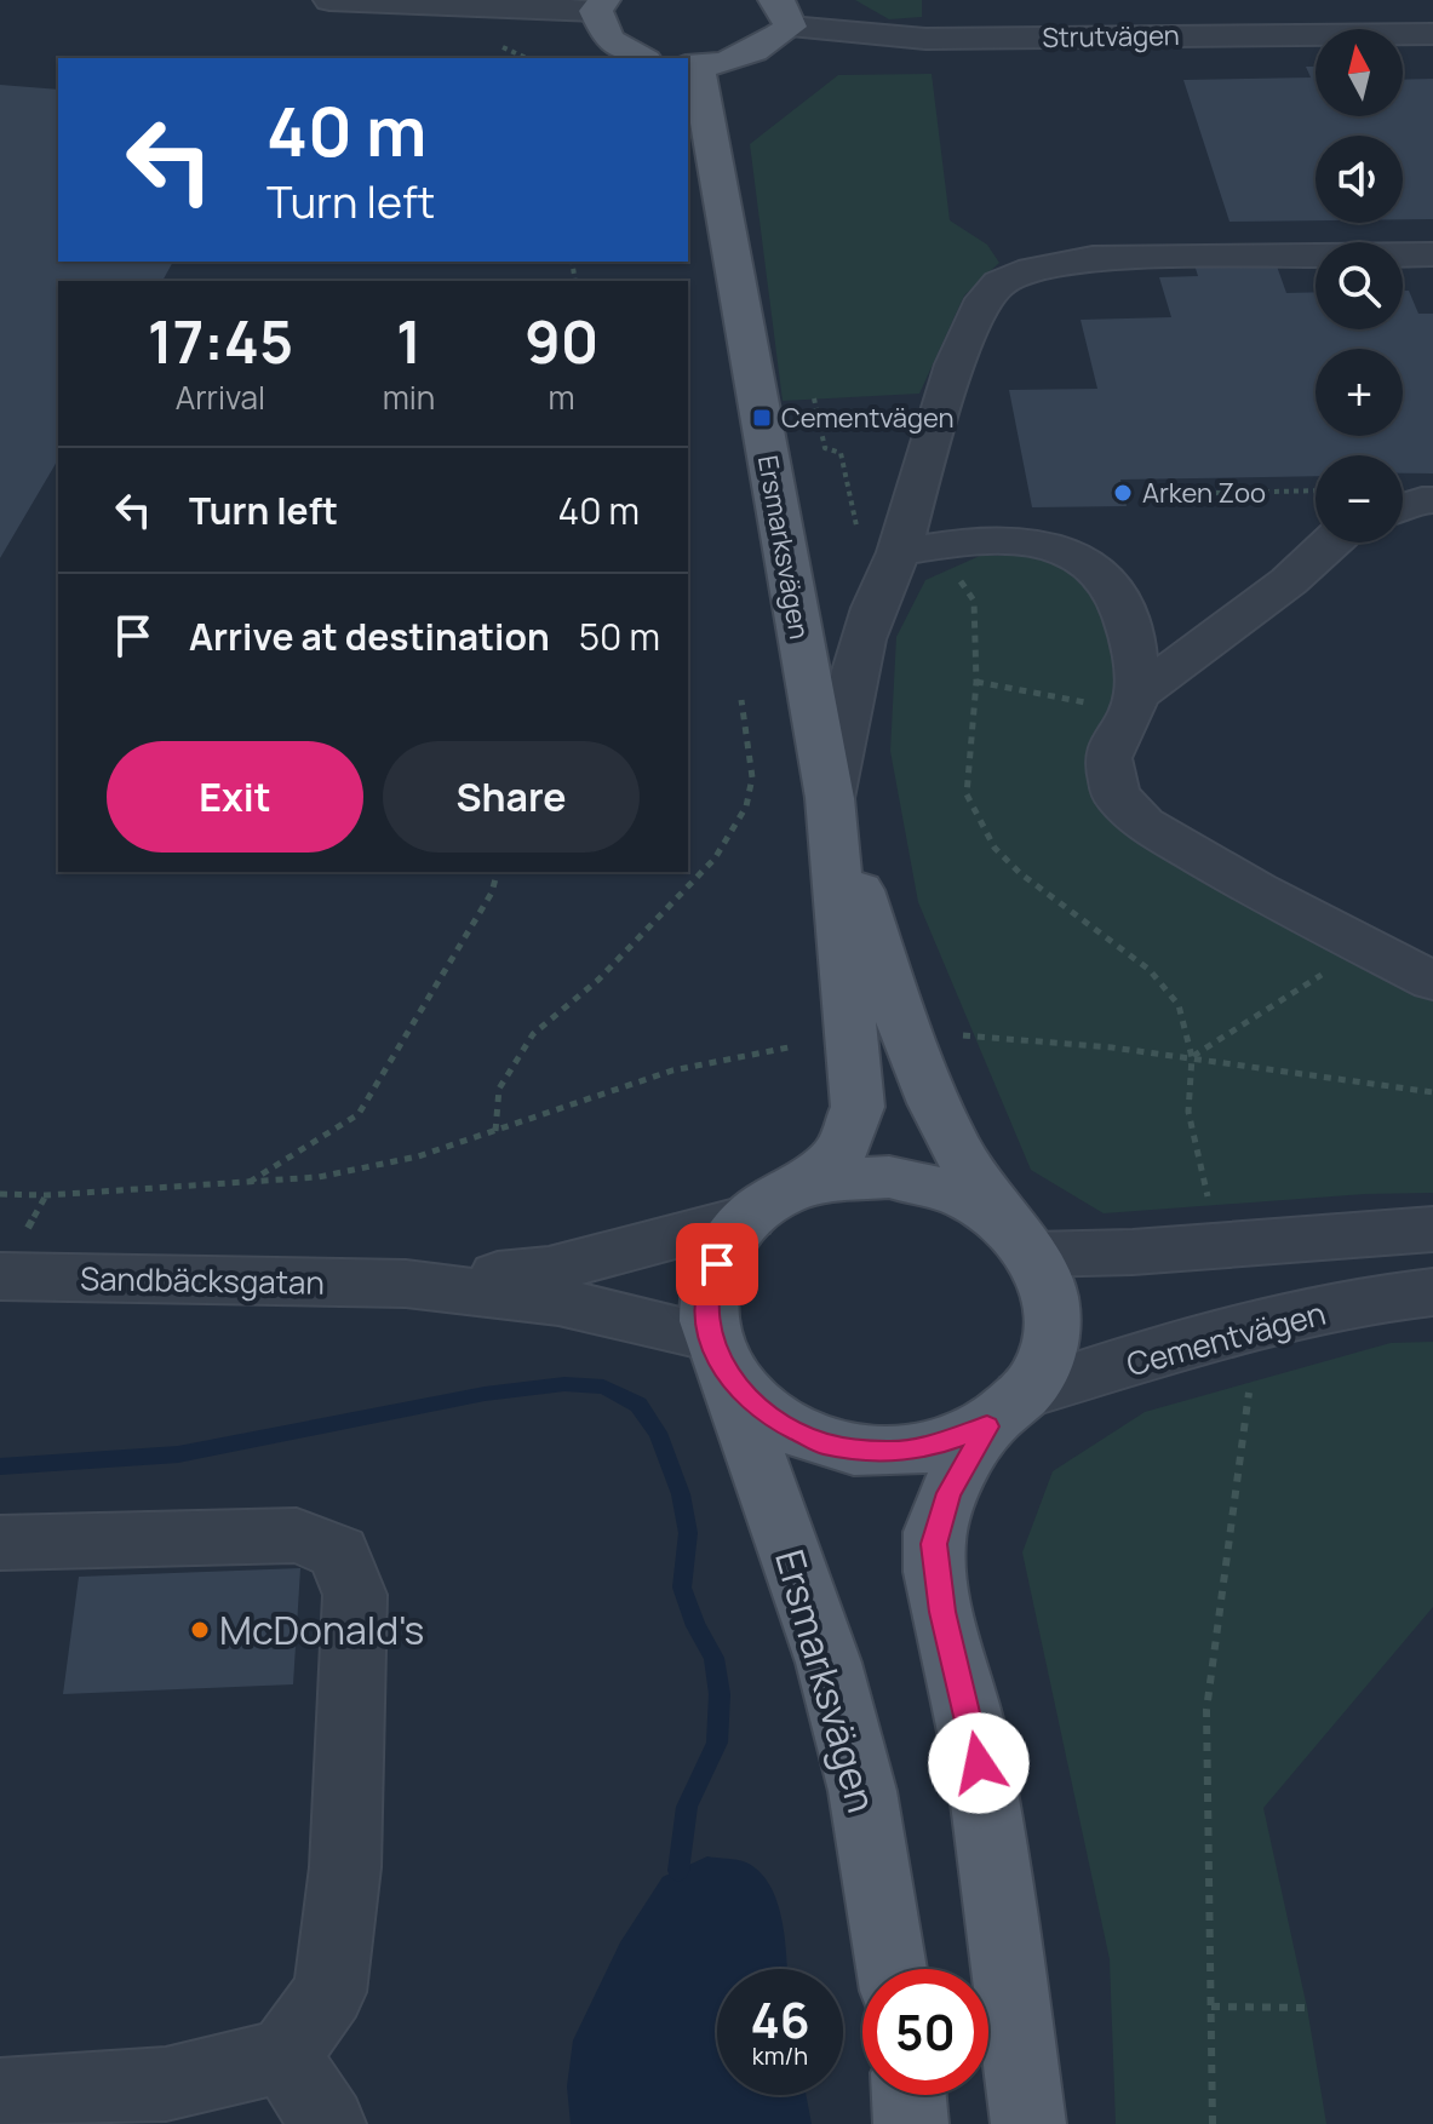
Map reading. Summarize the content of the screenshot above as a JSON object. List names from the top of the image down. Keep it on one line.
{"streets":{"main road":["Ersmarksvägen"],"street":["Strutvägen","Sandbäcksgatan","Cementvägen"]},"crossings":[["Ersmarksvägen","Cementvägen"]],"places":{"transit":["Cementvägen"],"other":["Arken Zoo","McDonald's"]},"north":"top","page":{"map_buttons":["+","−"],"turn":["40 m","Turn left"],"eta":["17:45","Arrival","1","min","90","m"],"list":[{"name":"Turn left","value":"40 m"},{"name":"Arrive at destination","value":"50 m"}],"buttons":["Exit","Share"],"speed":"46 km/h","limit":"50"}}
